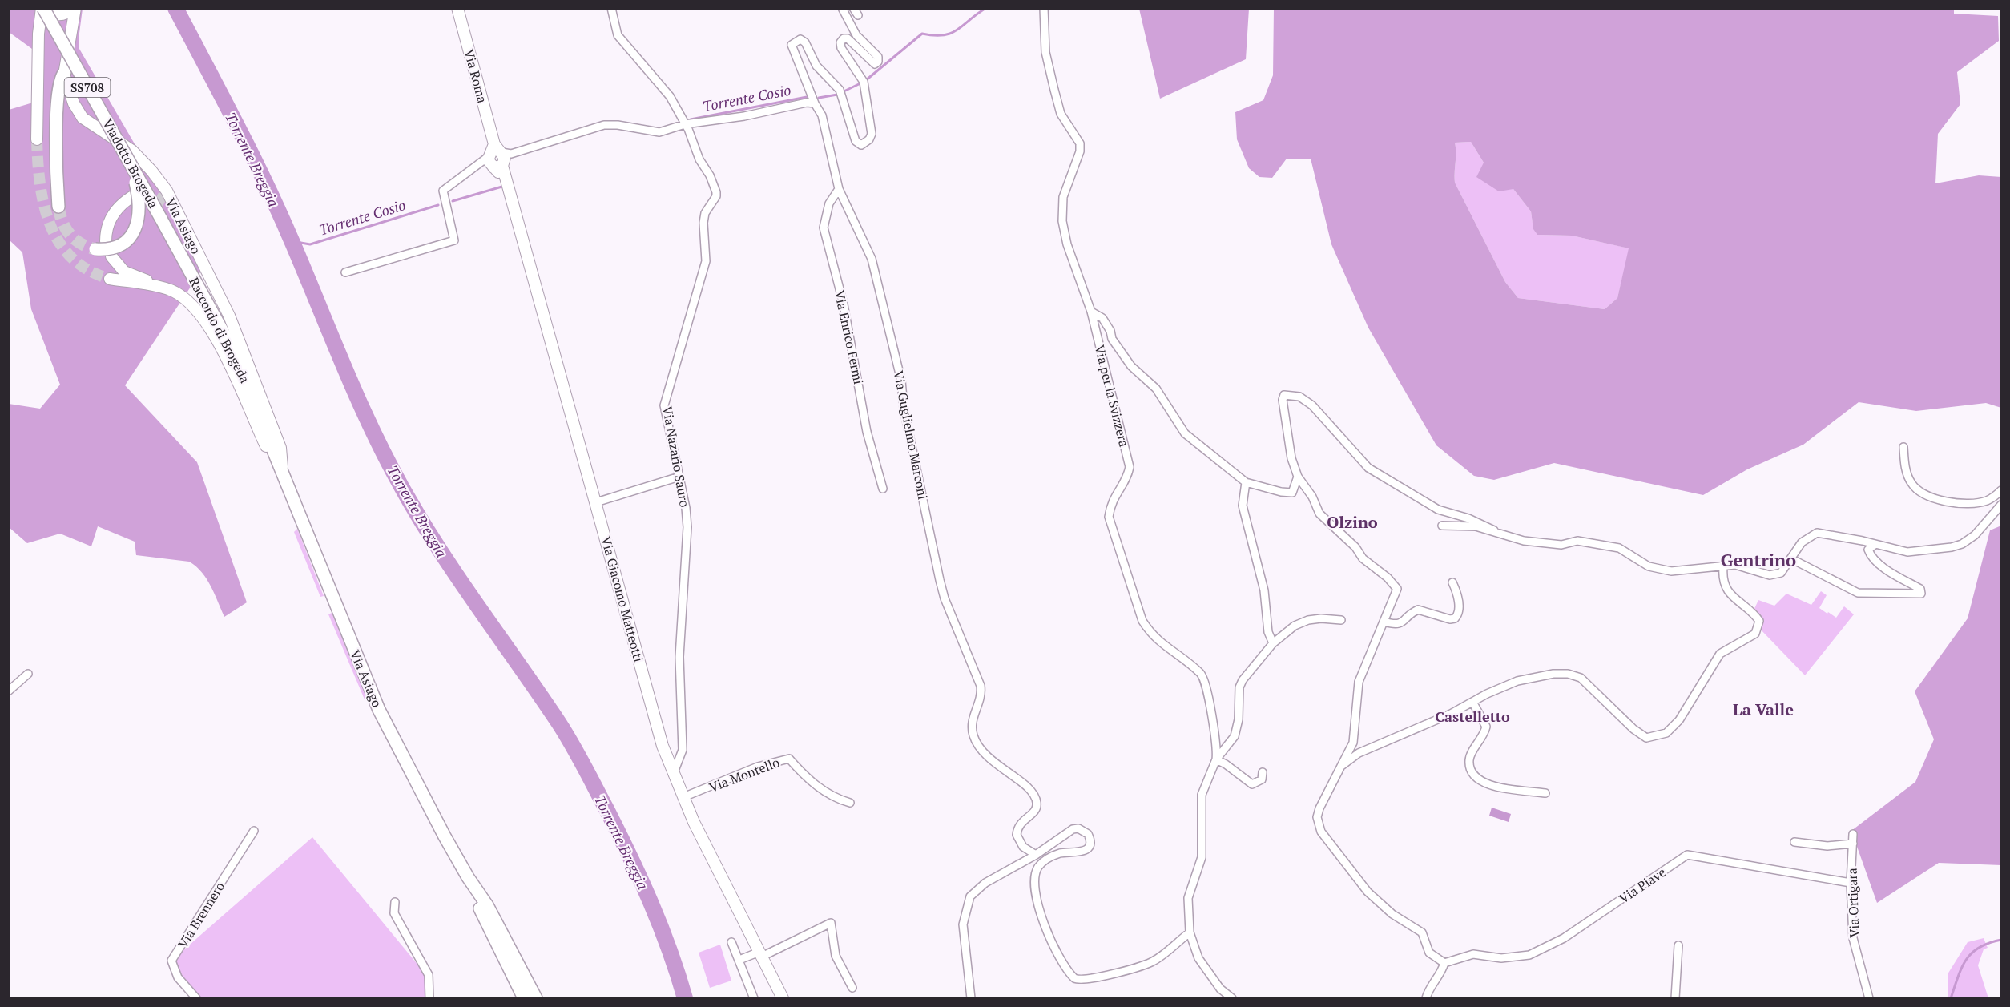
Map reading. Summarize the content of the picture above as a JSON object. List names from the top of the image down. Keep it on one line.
{"streets":{"main road":["SS708","Viadotto Brogeda","Via Asiago","Raccordo di Brogeda"],"street":["Via Roma","Via Enrico Fermi","Via per la Svizzera","Via Guglielmo Marconi","Via Nazario Sauro","Via Giacomo Matteotti","Via Montello","Via Piave","Via Ortigara","Via Brennero"]},"crossings":[["Via Roma","Via Giacomo Matteotti"],["SS708","Viadotto Brogeda"],["SS708","Via Asiago"],["Viadotto Brogeda","Raccordo di Brogeda"],["Via Asiago","Raccordo di Brogeda"],["Via Enrico Fermi","Via Guglielmo Marconi"],["Via Nazario Sauro","Via Giacomo Matteotti"],["Via Giacomo Matteotti","Via Montello"],["Via Piave","Via Ortigara"]],"districts":["Olzino","Gentrino","La Valle","Castelletto"],"water":["Torrente Cosio","Torrente Breggia"]}
